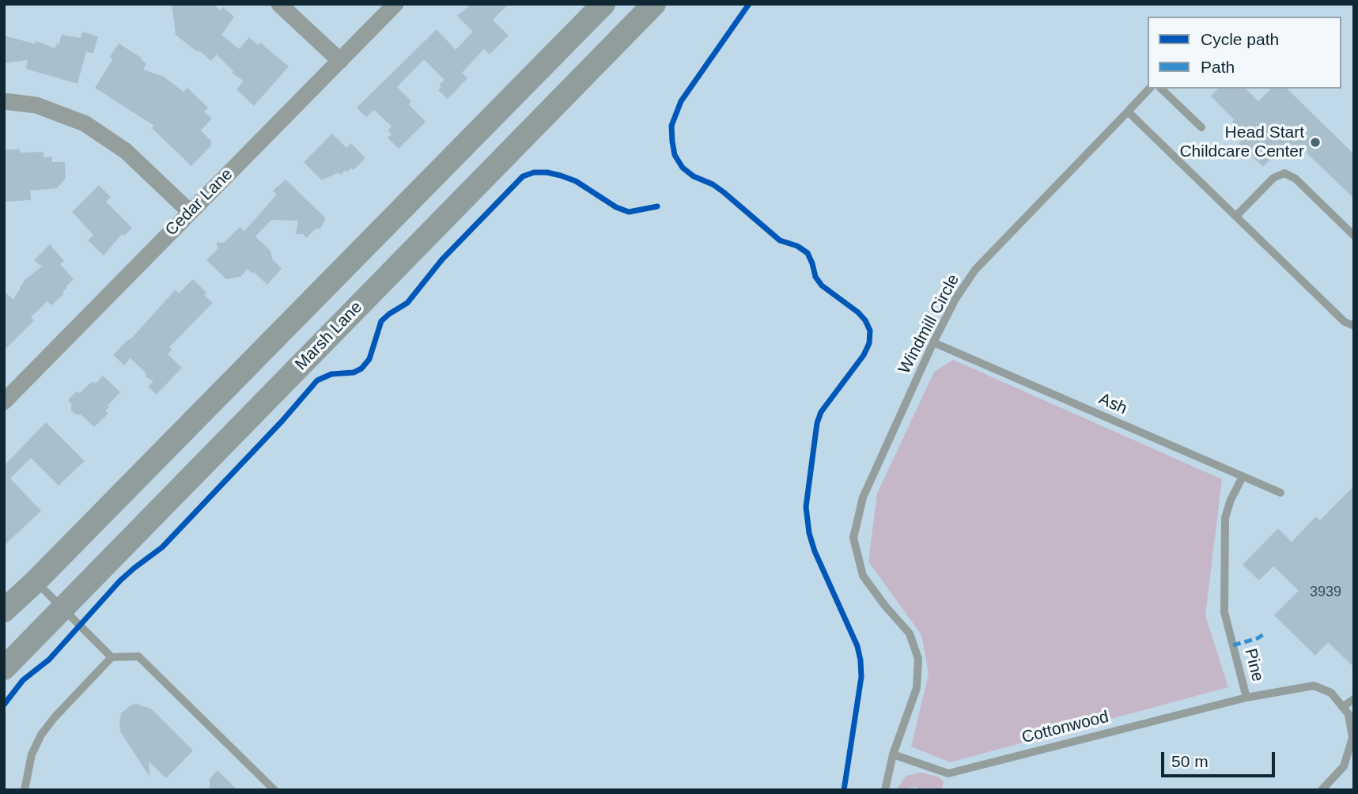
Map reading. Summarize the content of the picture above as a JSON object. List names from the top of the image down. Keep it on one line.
{"streets":{"main road":["Marsh Lane"],"street":["Cedar Lane"],"lane":["Windmill Circle","Ash","Pine","Cottonwood"]},"crossings":[["Windmill Circle","Ash"],["Windmill Circle","Cottonwood"],["Ash","Pine"],["Pine","Cottonwood"]],"places":["Head Start Childcare Center"],"house_numbers":["3939"],"legend":["Cycle path","Path"],"scale_bar":"50 m"}
